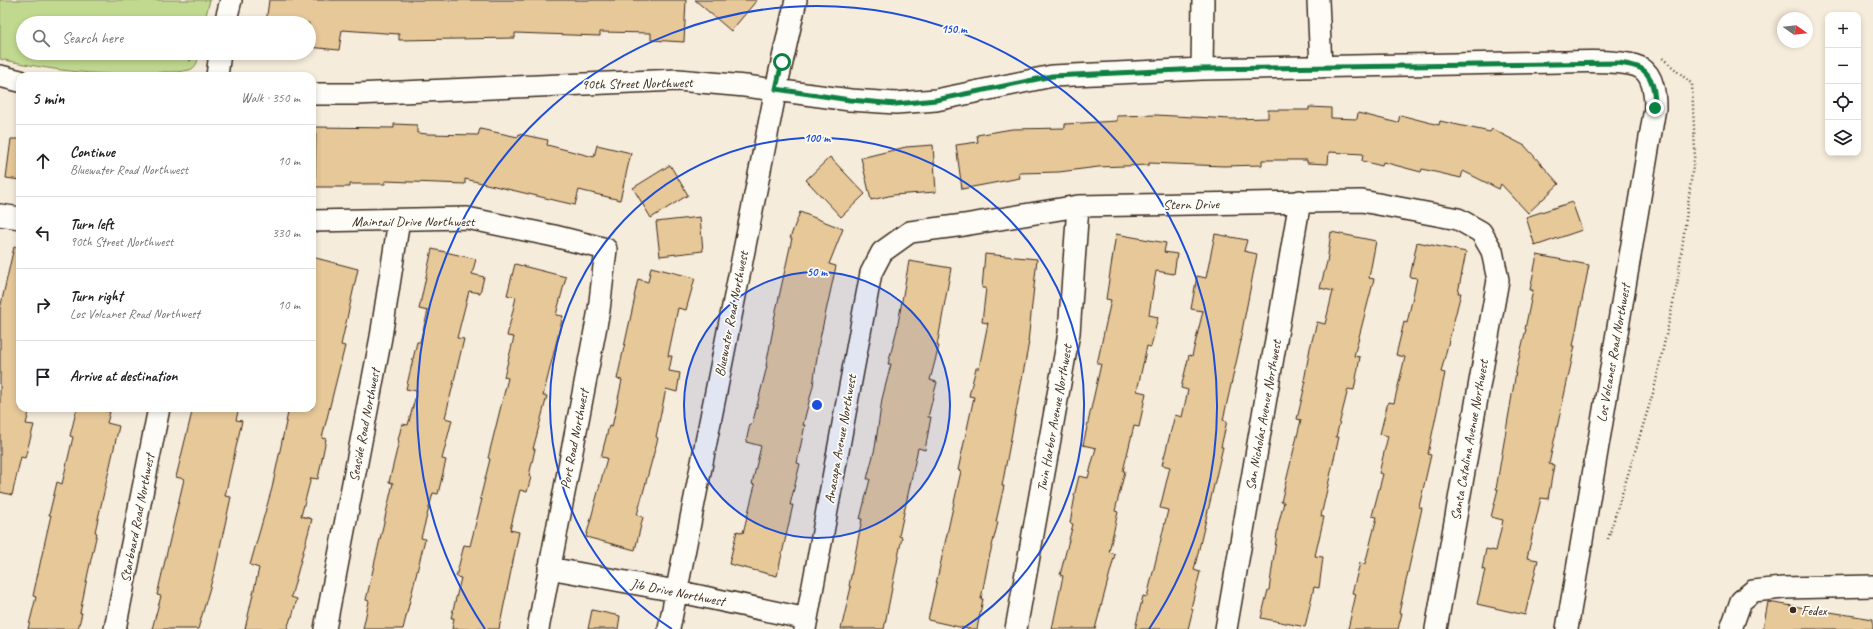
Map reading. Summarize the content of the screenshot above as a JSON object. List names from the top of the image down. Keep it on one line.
{"streets":{"street":["90th Street Northwest","Stern Drive","Mainsail Drive Northwest","Bluewater Road Northwest","Los Volcanes Road Northwest","San Nicholas Avenue Northwest","Twin Harbor Avenue Northwest","Seaside Road Northwest","Port Road Northwest","Anacapa Avenue Northwest","Santa Catalina Avenue Northwest","Starboard Road Northwest","Jib Drive Northwest"]},"crossings":[["90th Street Northwest","Bluewater Road Northwest"],["90th Street Northwest","Los Volcanes Road Northwest"],["Stern Drive","San Nicholas Avenue Northwest"],["Stern Drive","Twin Harbor Avenue Northwest"],["Stern Drive","Anacapa Avenue Northwest"],["Stern Drive","Santa Catalina Avenue Northwest"],["Mainsail Drive Northwest","Seaside Road Northwest"],["Mainsail Drive Northwest","Port Road Northwest"],["Bluewater Road Northwest","Jib Drive Northwest"],["Port Road Northwest","Jib Drive Northwest"],["Anacapa Avenue Northwest","Jib Drive Northwest"]],"places":["Fedex"],"north":"right","page":{"map_buttons":["+","−"],"search":"Search here","heading":["5 min","Walk · 350 m"],"list":[["Continue","Bluewater Road Northwest","10 m"],["Turn left","90th Street Northwest","330 m"],["Turn right","Los Volcanes Road Northwest","10 m"],"Arrive at destination"]},"rings":["150 m","100 m","50 m"]}
